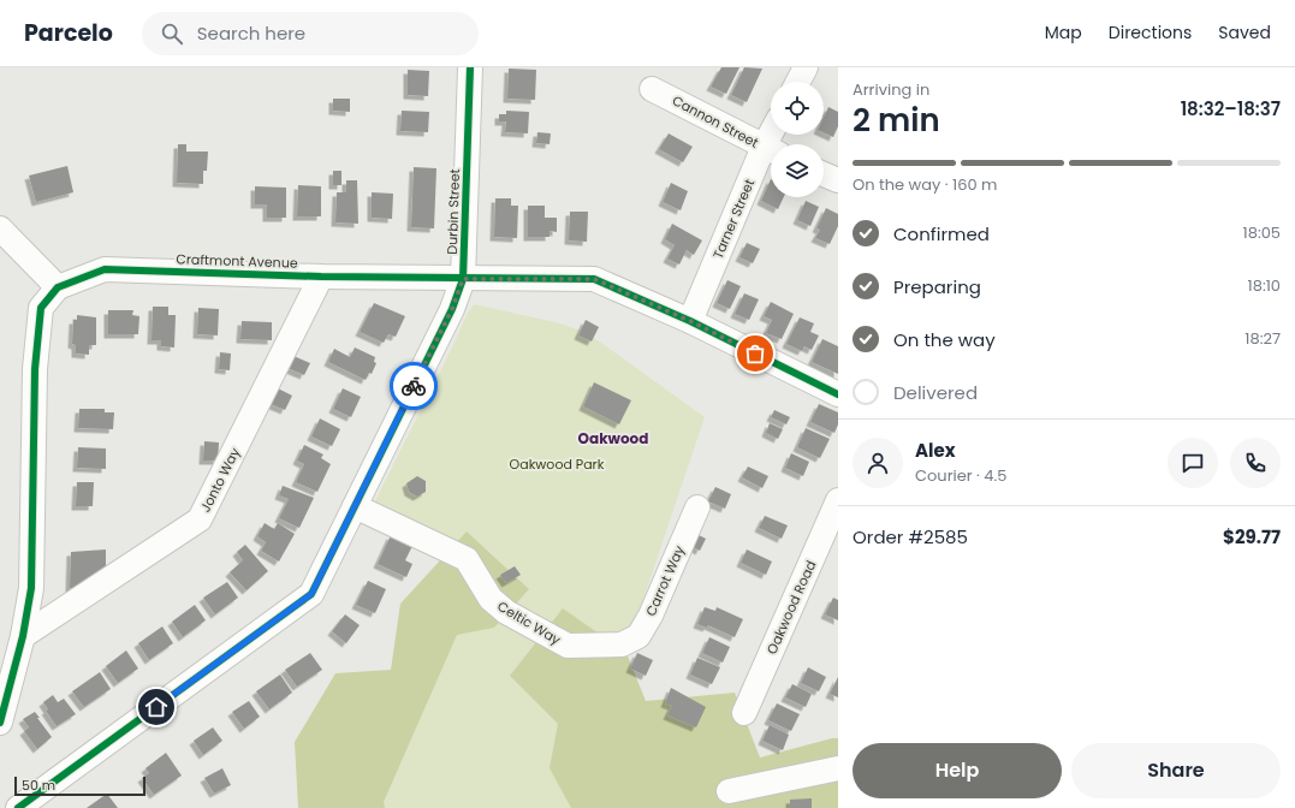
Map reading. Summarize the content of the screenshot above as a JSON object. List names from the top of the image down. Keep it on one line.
{"streets":{"street":["Cannon Street","Durbin Street","Tarner Street","Craftmont Avenue","Jonto Way","Carrot Way","Oakwood Road","Celtic Way"]},"crossings":[["Durbin Street","Craftmont Avenue"],["Durbin Street","Celtic Way"],["Tarner Street","Craftmont Avenue"],["Craftmont Avenue","Jonto Way"],["Carrot Way","Celtic Way"]],"districts":["Oakwood"],"parks":["Oakwood Park"],"scale_bar":"50 m","page":{"header":"Parcelo","search":"Search here","nav":["Map","Directions","Saved"],"heading":["2 min","Arriving in","18:32–18:37"],"panel":["Alex","Courier · 4.5","Order #2585","$29.77"],"bar":"On the way · 160 m","list":[["Confirmed","18:05"],["Preparing","18:10"],["On the way","18:27"],"Delivered"],"buttons":["Help","Share"],"scale":"50 m"}}
